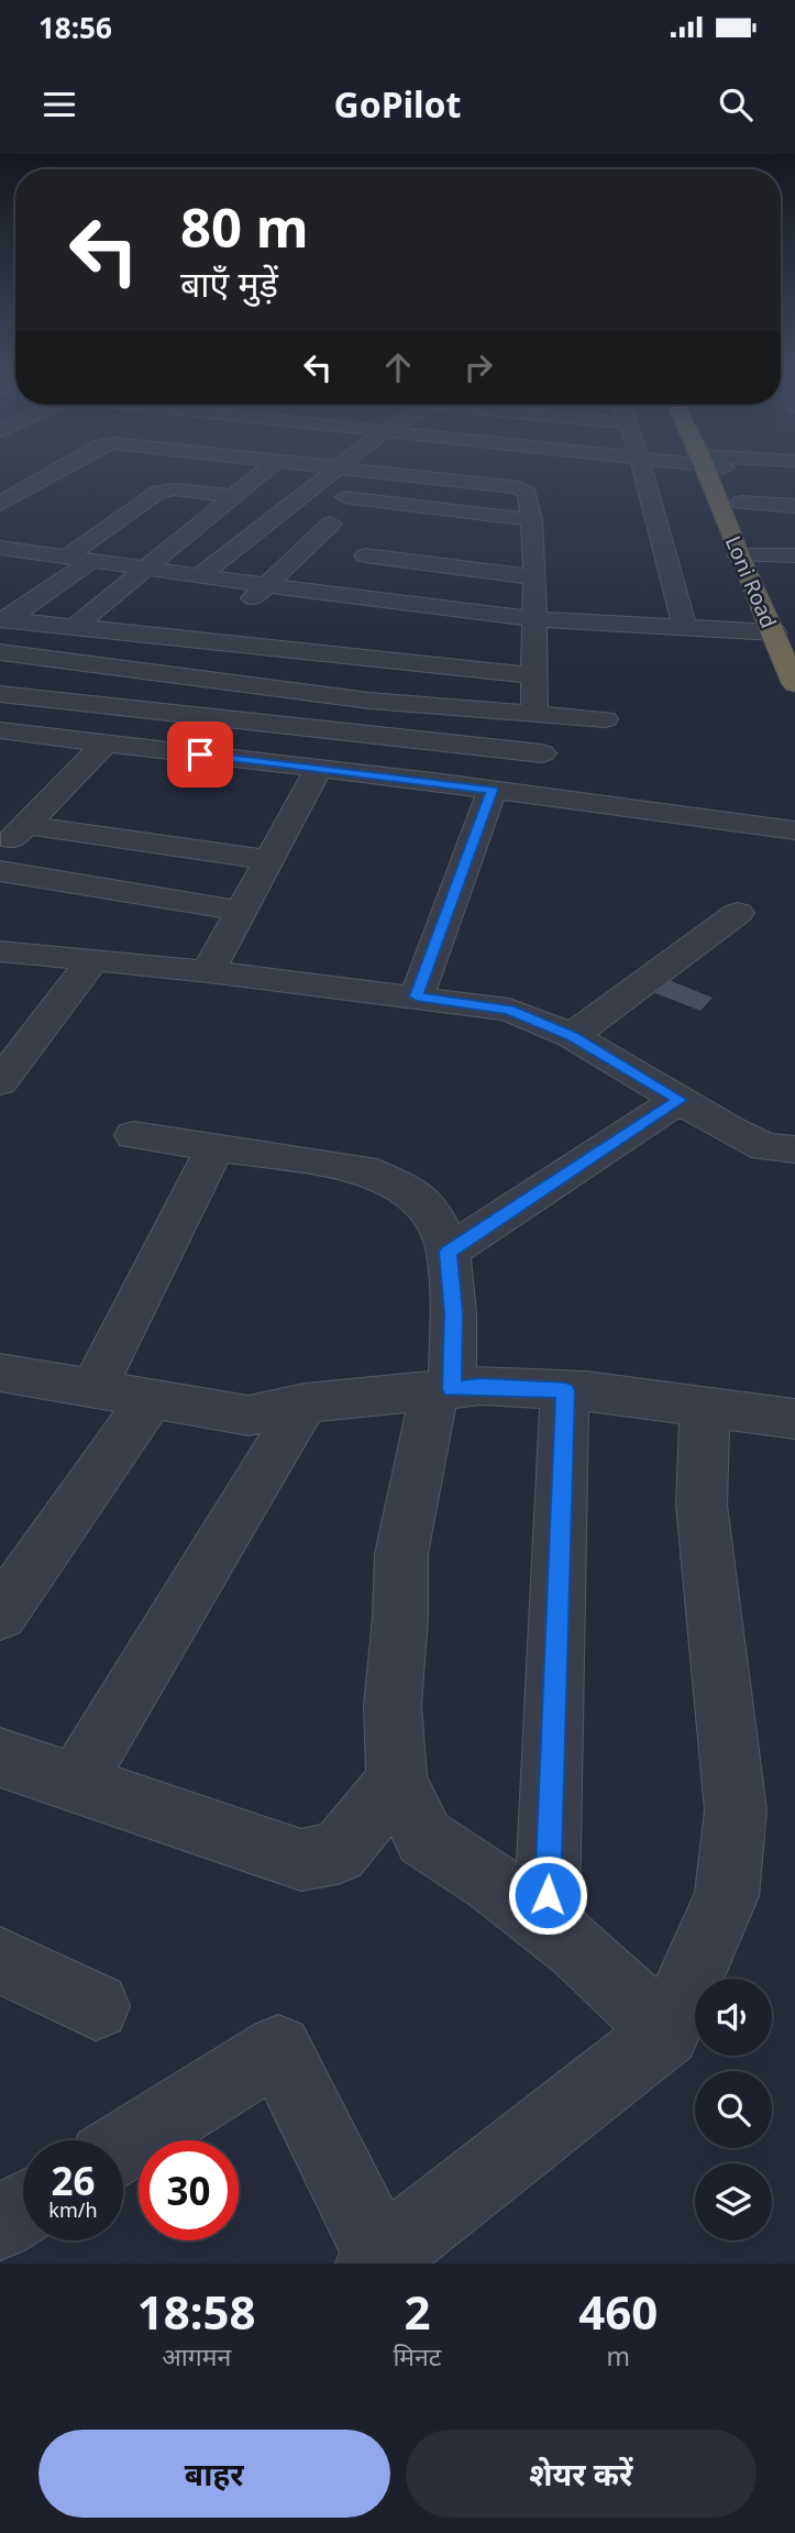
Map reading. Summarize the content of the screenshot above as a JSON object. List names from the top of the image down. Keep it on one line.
{"streets":{"highway":["Loni Road"]},"page":{"status":"18:56","header":"GoPilot","turn":["80 m","बाएँ मुड़ें"],"speed":"26 km/h","limit":"30","eta":["18:58","आगमन","2","मिनट","460","m"],"buttons":["बाहर","शेयर करें"]}}
